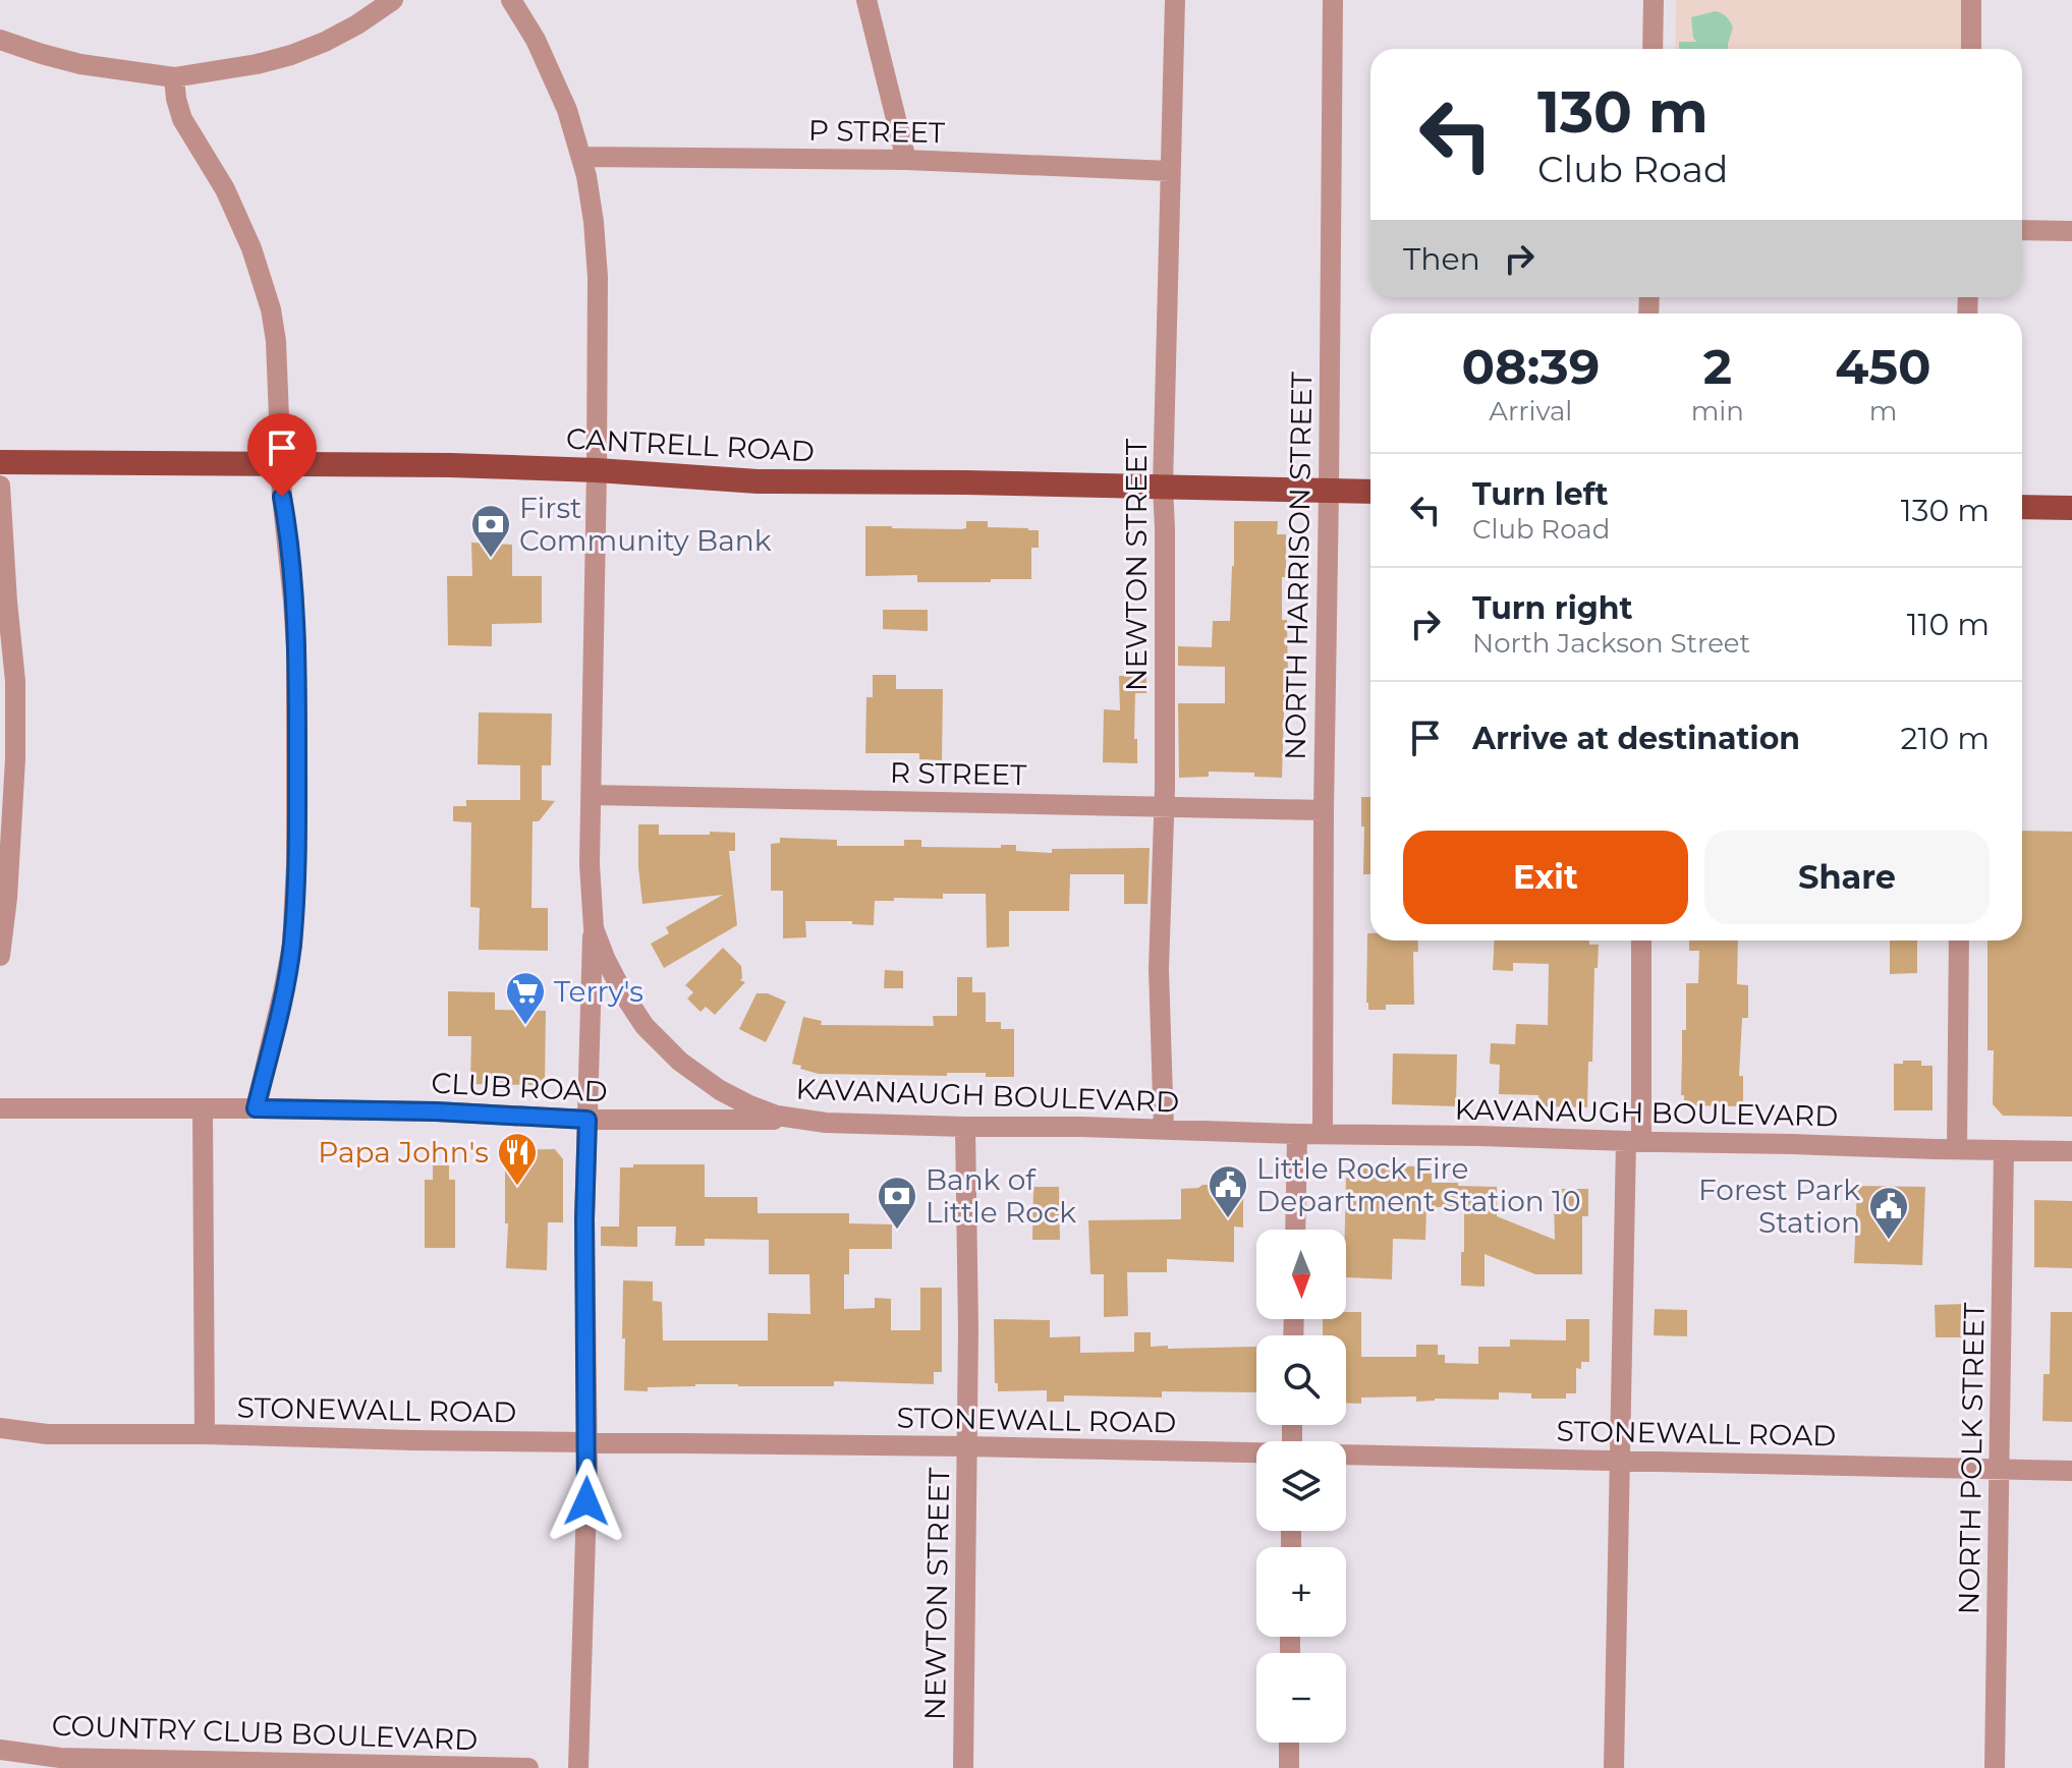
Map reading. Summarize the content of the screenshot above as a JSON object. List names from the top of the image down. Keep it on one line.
{"streets":{"main road":["CANTRELL ROAD"],"street":["P STREET","NEWTON STREET","NORTH HARRISON STREET","R STREET","CLUB ROAD","KAVANAUGH BOULEVARD","STONEWALL ROAD","NORTH POLK STREET","COUNTRY CLUB BOULEVARD"]},"crossings":[["P STREET","NEWTON STREET"],["P STREET","KAVANAUGH BOULEVARD"],["CANTRELL ROAD","NEWTON STREET"],["CANTRELL ROAD","NORTH HARRISON STREET"],["CANTRELL ROAD","KAVANAUGH BOULEVARD"],["NEWTON STREET","R STREET"],["NEWTON STREET","KAVANAUGH BOULEVARD"],["NEWTON STREET","STONEWALL ROAD"],["NORTH HARRISON STREET","R STREET"],["NORTH HARRISON STREET","KAVANAUGH BOULEVARD"],["R STREET","KAVANAUGH BOULEVARD"],["CLUB ROAD","KAVANAUGH BOULEVARD"],["KAVANAUGH BOULEVARD","NORTH POLK STREET"],["STONEWALL ROAD","NORTH POLK STREET"]],"places":{"bank":["First Community Bank","Bank of Little Rock"],"supermarket":["Terry's"],"restaurant":["Papa John's"],"public building":["Little Rock Fire Department Station 10","Forest Park Station"]},"north":"bottom","page":{"turn":["130 m","Club Road"],"then":"Then","eta":["08:39","Arrival","2","min","450","m"],"list":[{"name":"Turn left","note":"Club Road","value":"130 m"},{"name":"Turn right","note":"North Jackson Street","value":"110 m"},{"name":"Arrive at destination","value":"210 m"}],"buttons":["Exit","Share"],"map_buttons":["+","−"]}}
